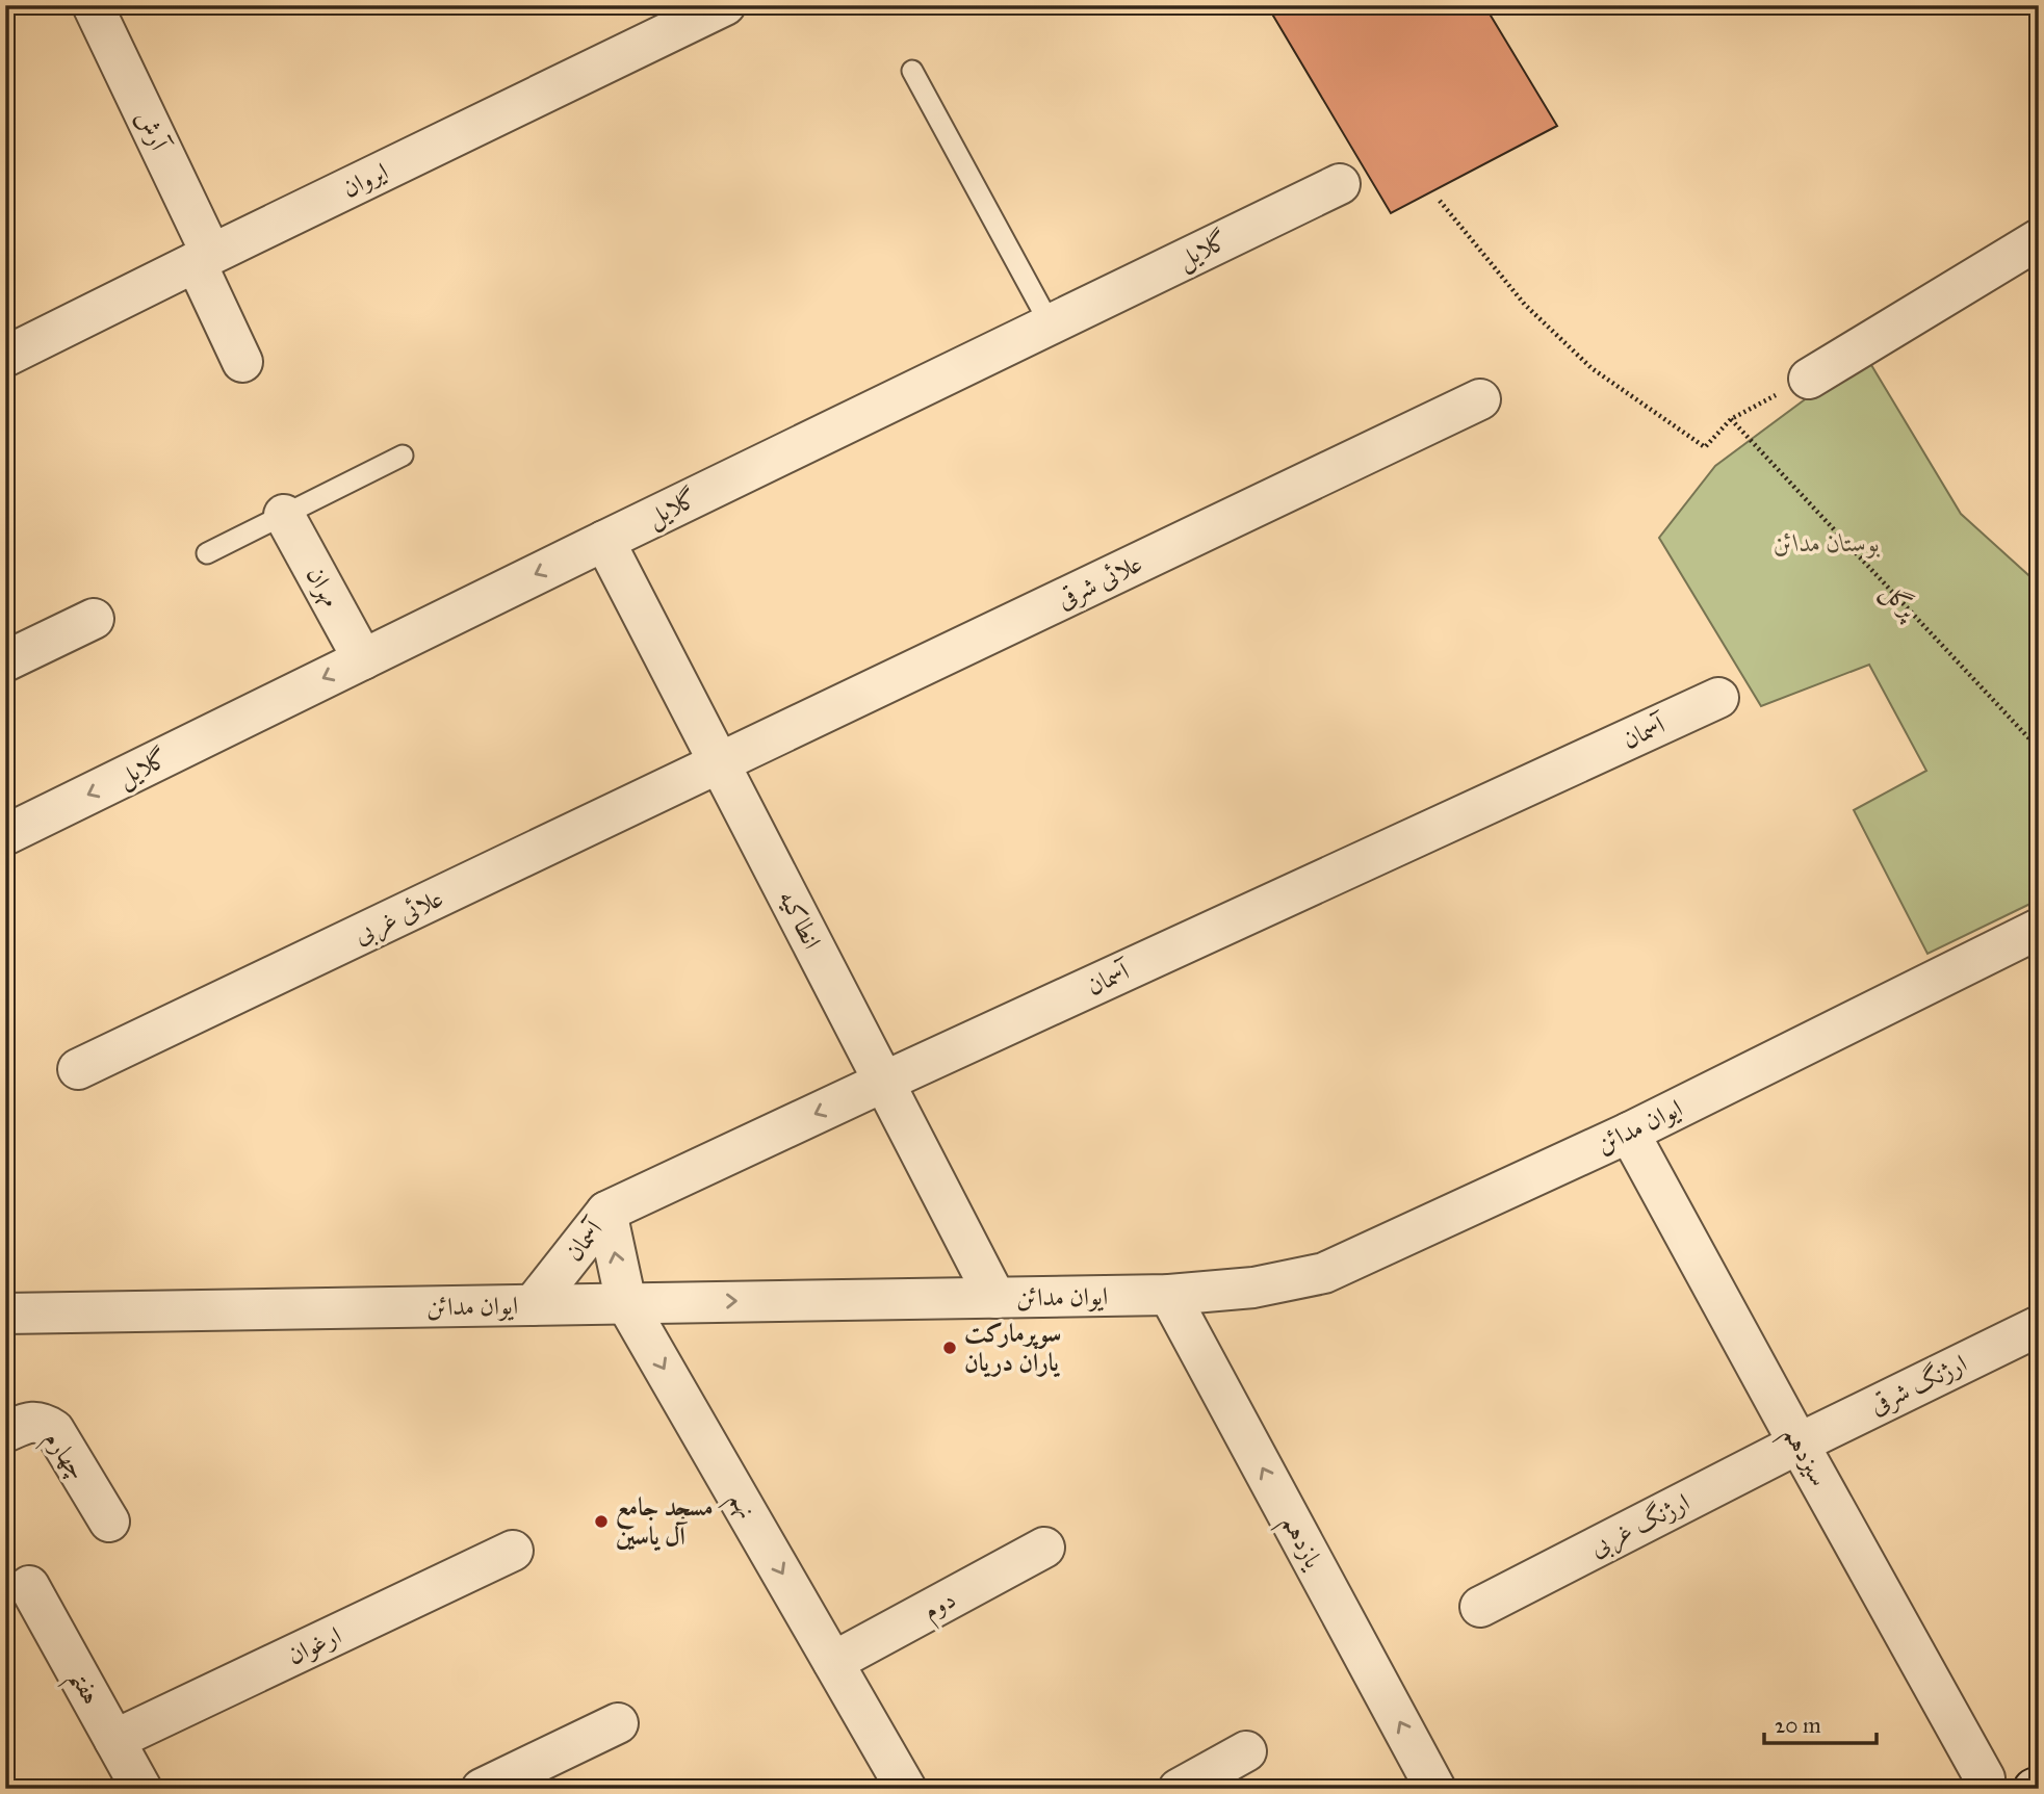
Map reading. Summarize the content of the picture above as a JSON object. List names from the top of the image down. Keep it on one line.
{"streets":{"street":["آرش","ایروان","گلایل","علائی شرقی","مهران","آسمان","علائی غربی","انطاکیه","ایوان مدائن","ارژنگ شرقی","چهارم","سیزدهم","نهم","ارژنگ غربی","یازدهم","دوم","ارغوان","هفتم"],"path":["پرگل"]},"crossings":[["آرش","ایروان"],["گلایل","مهران"],["گلایل","انطاکیه"],["علائی شرقی","علائی غربی"],["علائی شرقی","انطاکیه"],["آسمان","انطاکیه"],["آسمان","ایوان مدائن"],["آسمان","نهم"],["علائی غربی","انطاکیه"],["انطاکیه","ایوان مدائن"],["ایوان مدائن","سیزدهم"],["ایوان مدائن","نهم"],["ایوان مدائن","یازدهم"],["ارژنگ شرقی","سیزدهم"],["ارژنگ شرقی","ارژنگ غربی"],["سیزدهم","ارژنگ غربی"],["نهم","دوم"],["ارغوان","هفتم"]],"one_way":["گلایل","یازدهم"],"parks":["بوستان مدائن"],"places":["سوپرمارکت یاران دریان","مسجد جامع آل یاسین"],"scale_bar":"20 m"}
